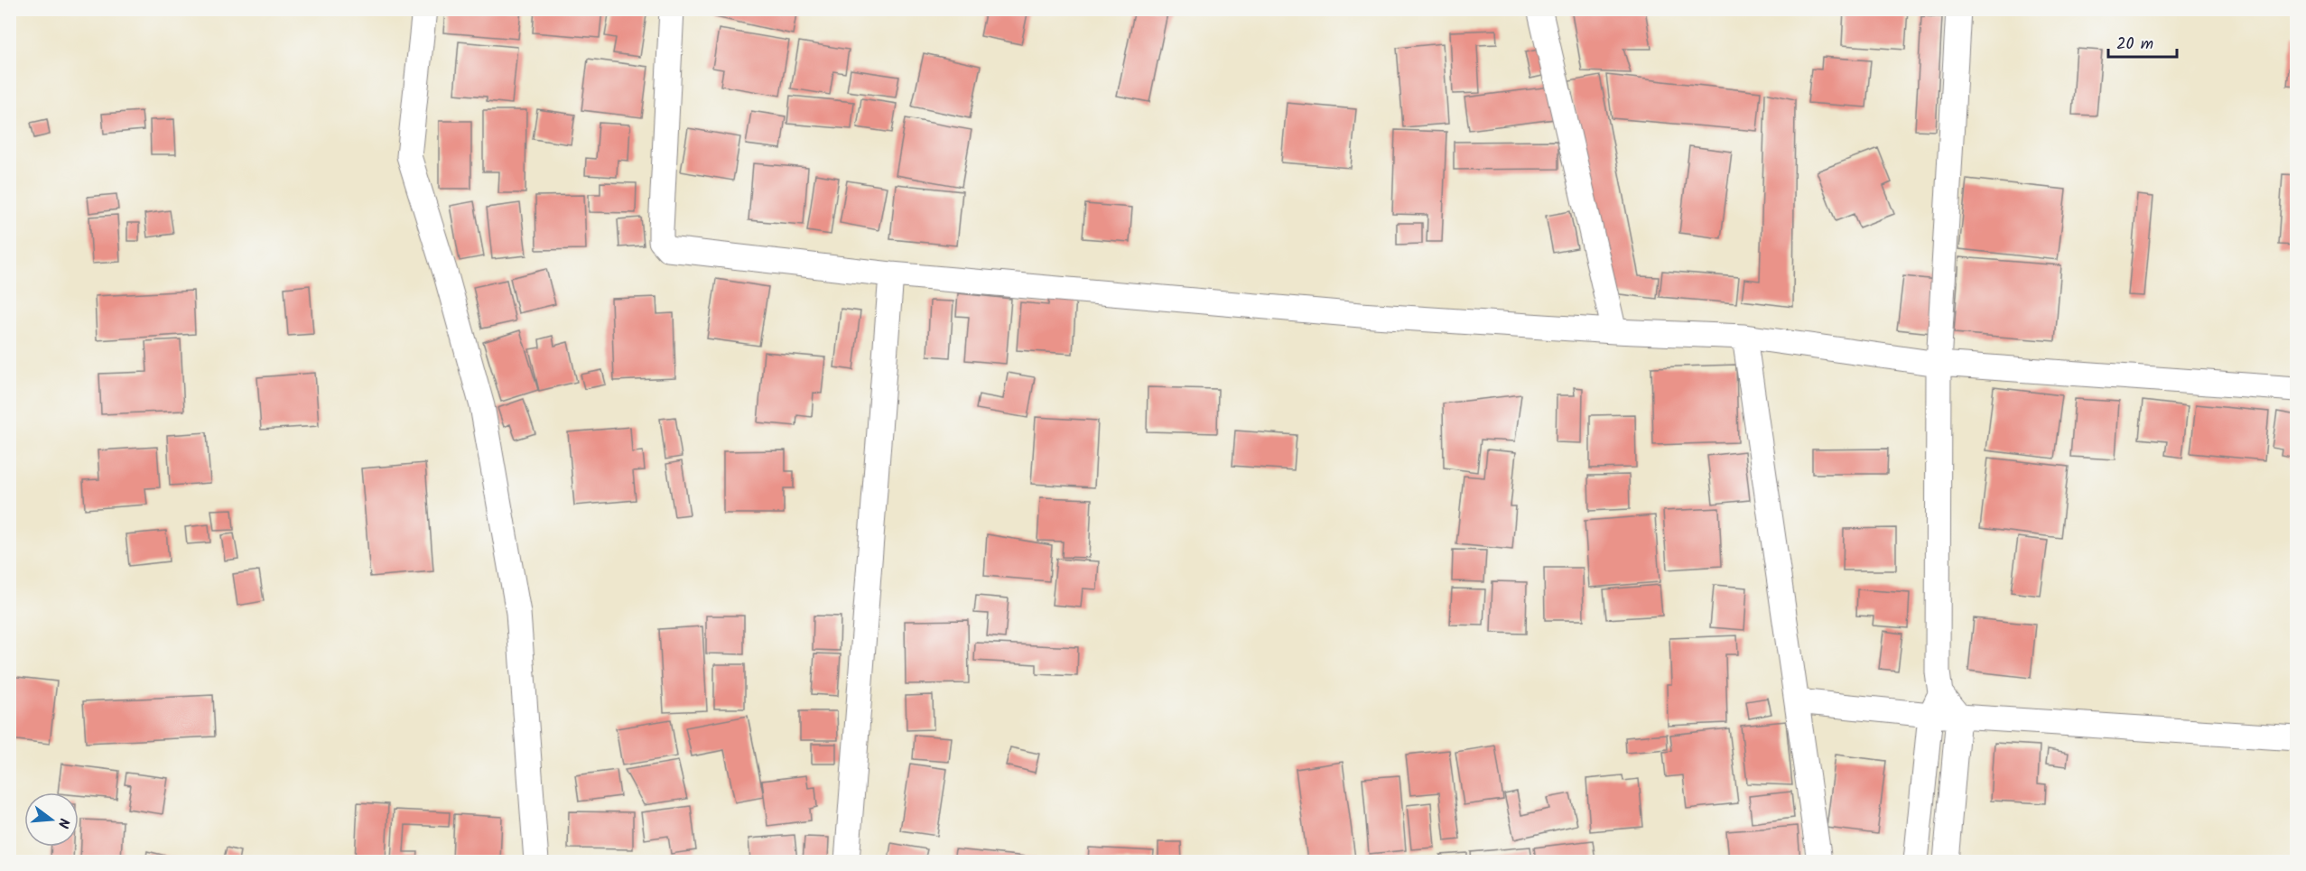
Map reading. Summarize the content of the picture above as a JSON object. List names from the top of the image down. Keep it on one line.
{"scale_bar":"20 m","north":"right"}
